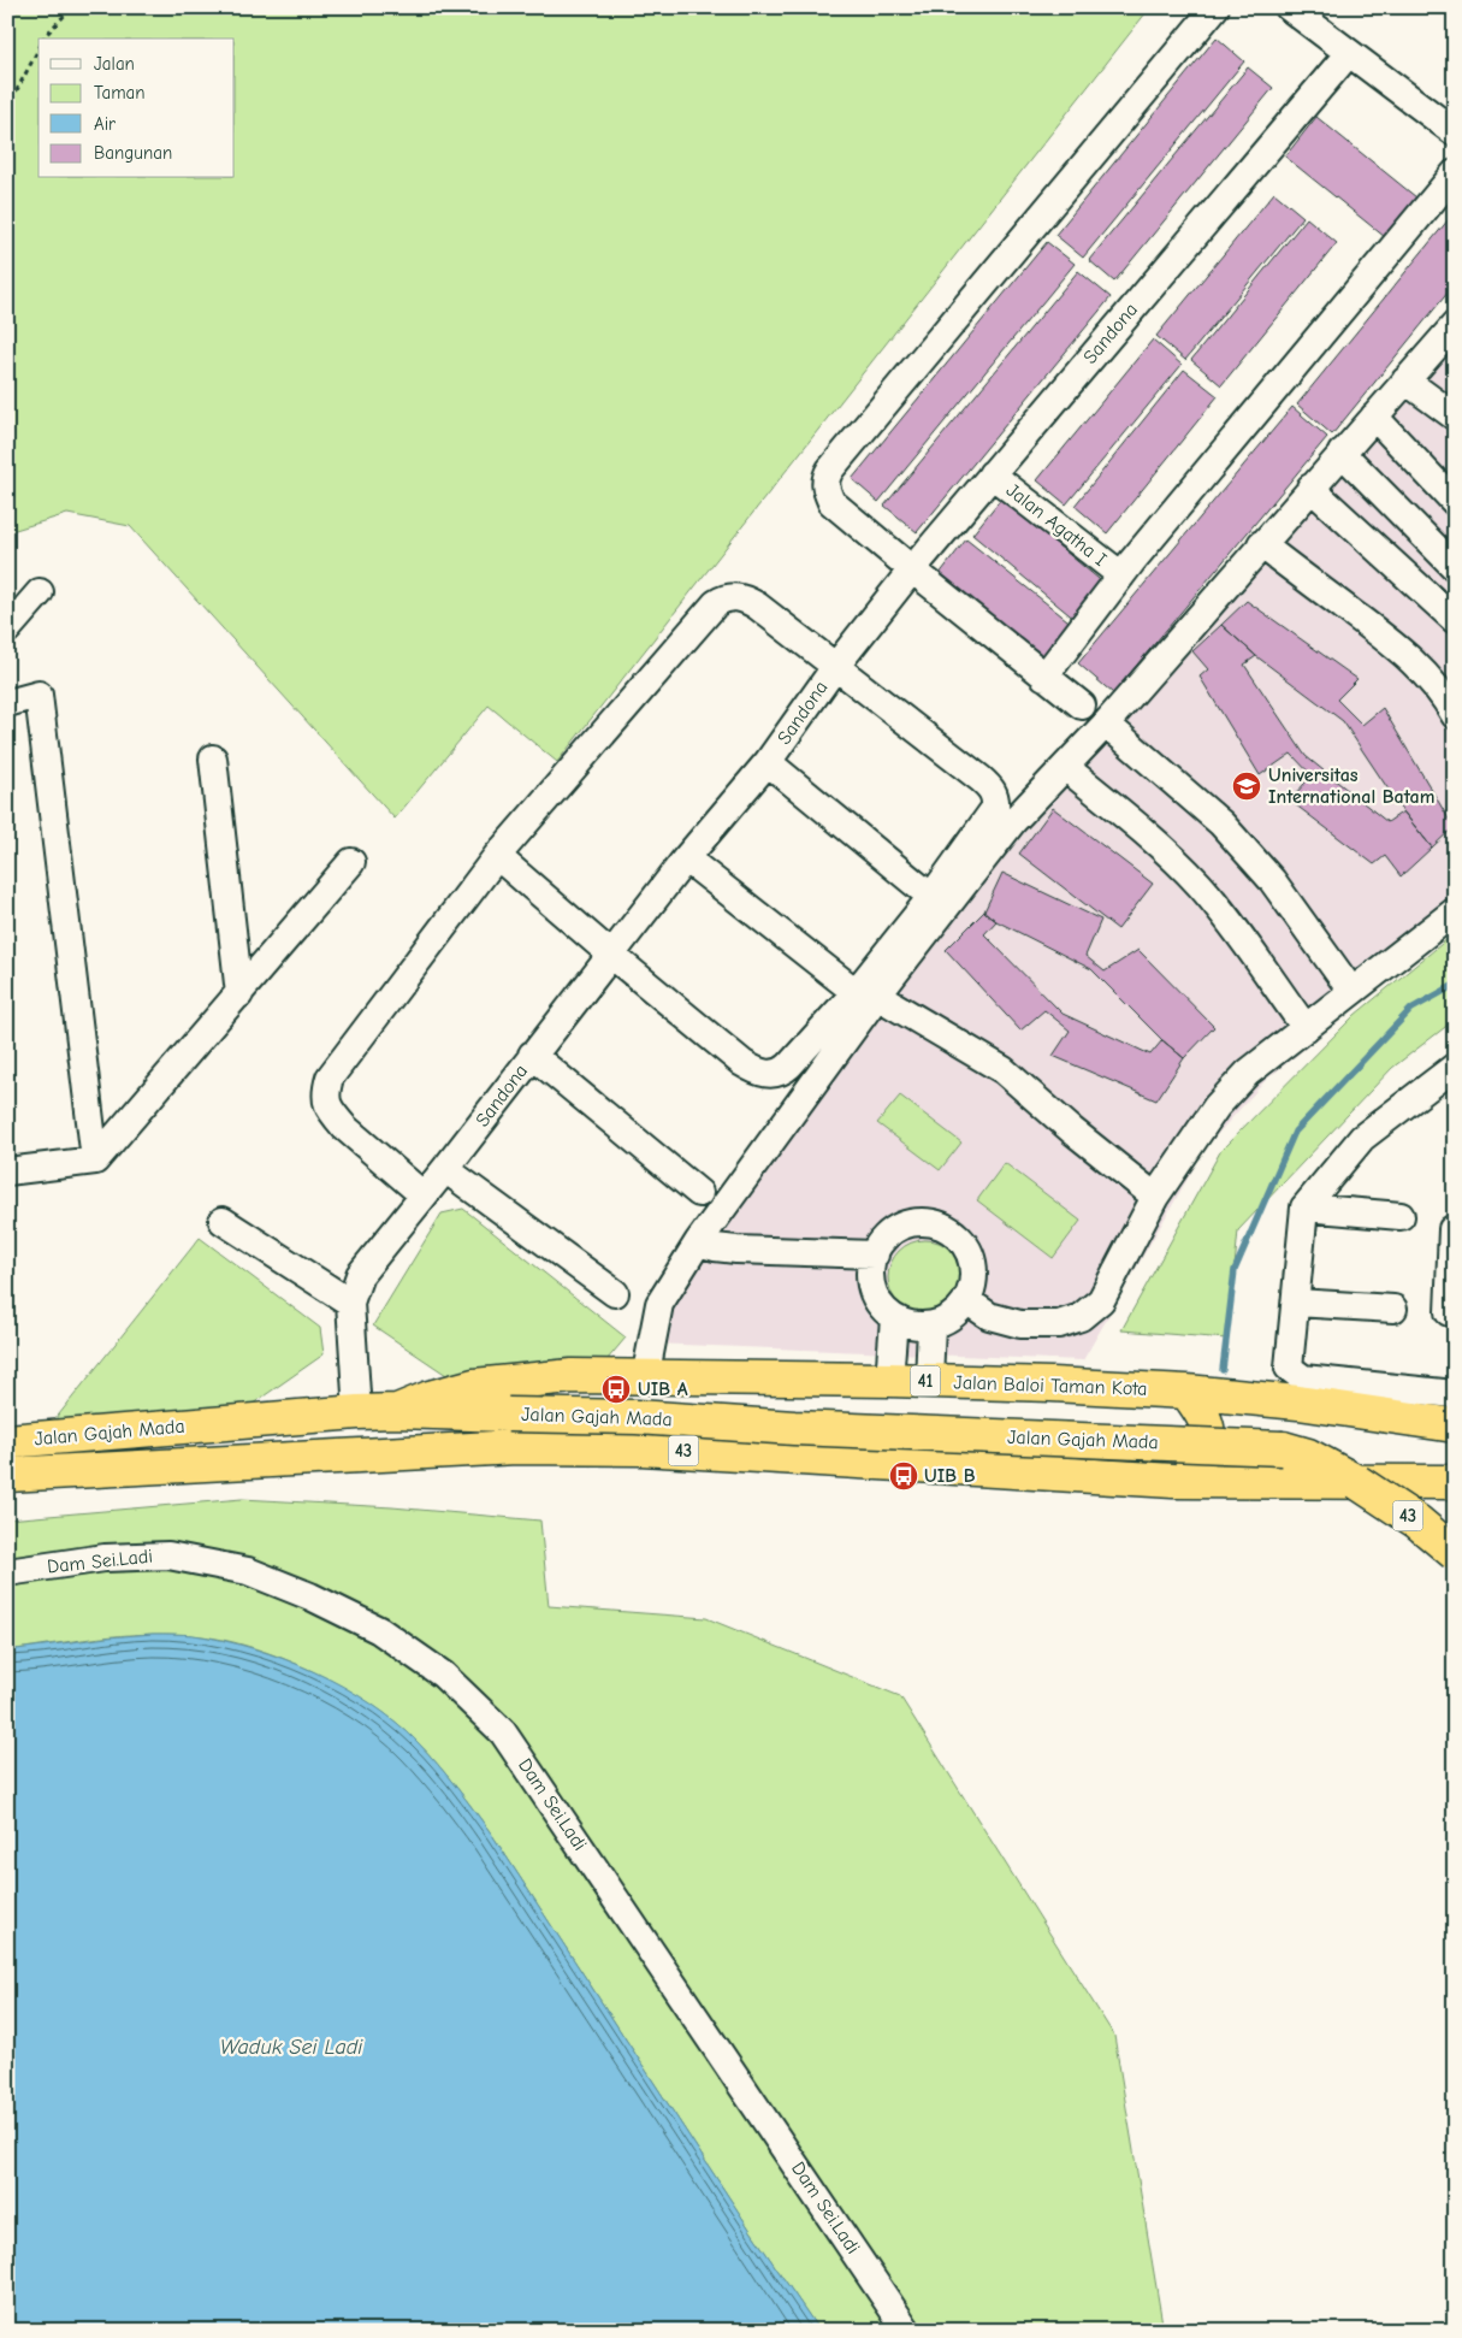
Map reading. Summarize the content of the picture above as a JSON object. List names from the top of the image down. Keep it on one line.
{"streets":{"highway":["41","Jalan Baloi Taman Kota","Jalan Gajah Mada","43"],"street":["Sandona","Jalan Agatha I","Dam Sei.Ladi"]},"crossings":[["Sandona","Jalan Agatha I"],["Sandona","Jalan Gajah Mada"],["Jalan Baloi Taman Kota","Jalan Gajah Mada"]],"water":["Waduk Sei Ladi"],"places":{"school or university":["Universitas International Batam"],"bus stop":["UIB A","UIB B"]},"legend":["Jalan","Taman","Air","Bangunan"]}
